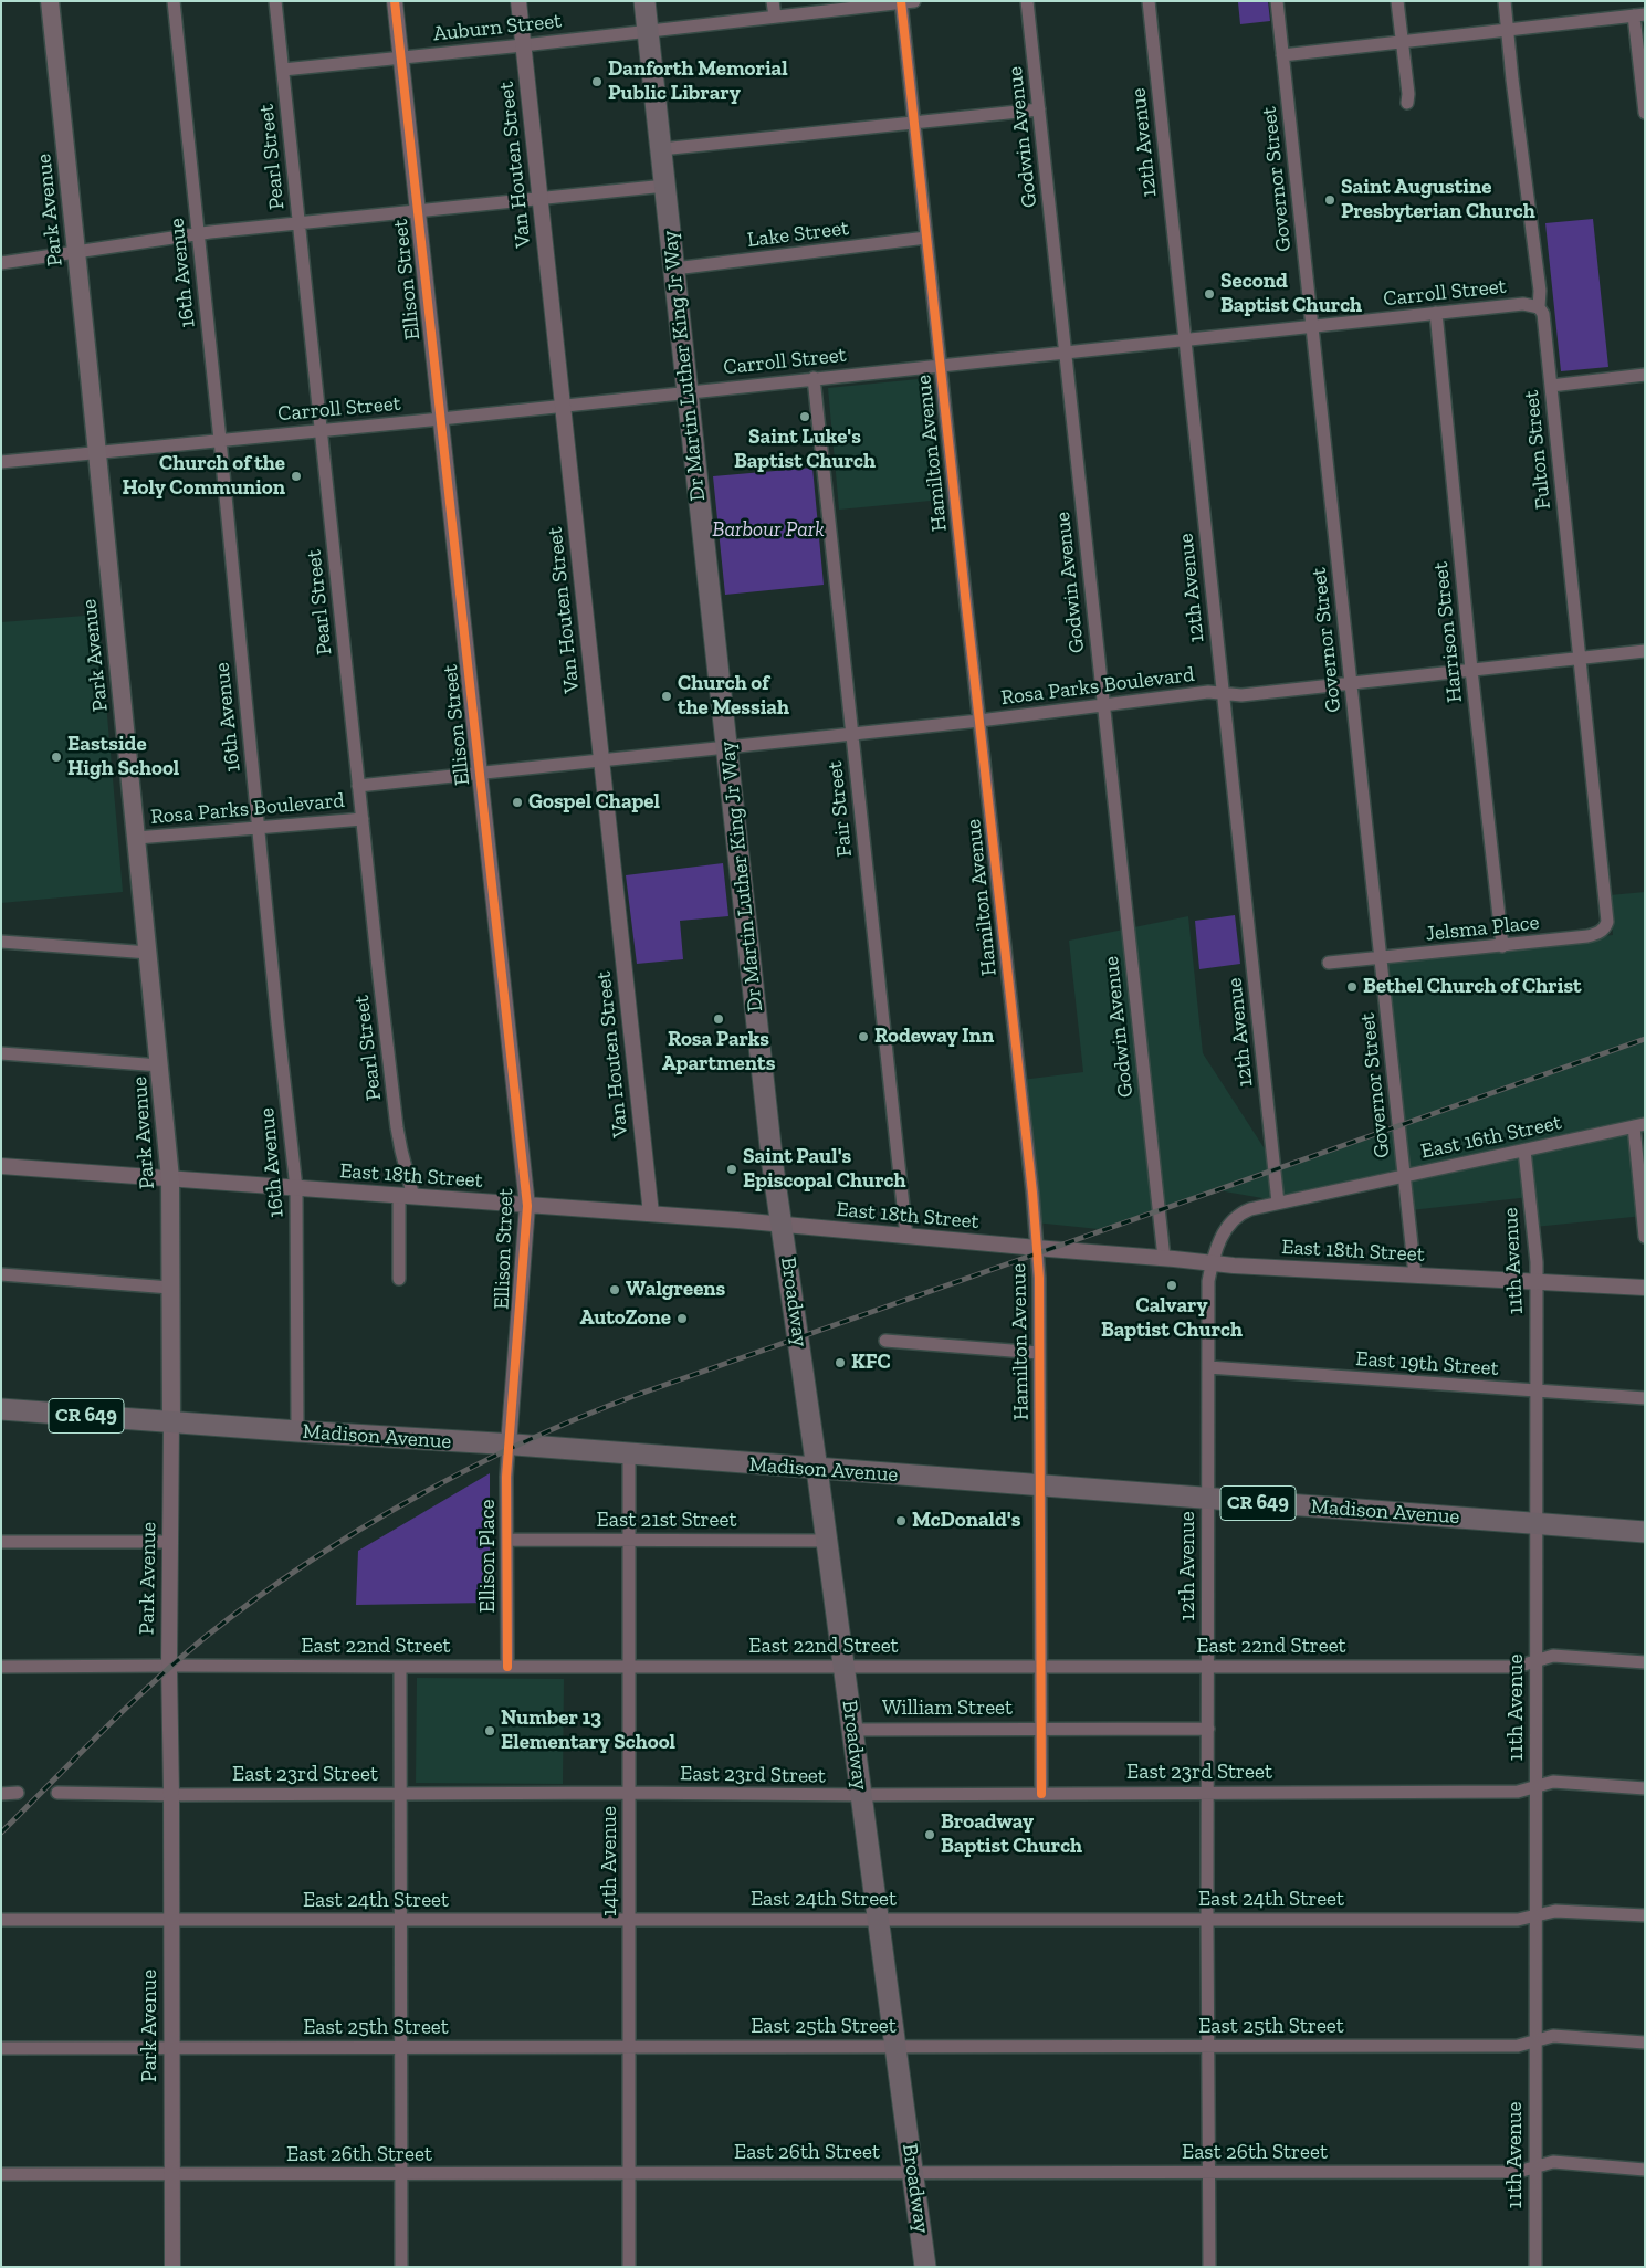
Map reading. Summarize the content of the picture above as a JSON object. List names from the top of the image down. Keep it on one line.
{"streets":{"main road":["Park Avenue","Dr Martin Luther King Jr Way","Broadway","CR 649","Madison Avenue"],"street":["Auburn Street","Godwin Avenue","12th Avenue","Pearl Street","Van Houten Street","Governor Street","Lake Street","16th Avenue","Ellison Street","Carroll Street","Fulton Street","Hamilton Avenue","Harrison Street","Rosa Parks Boulevard","Fair Street","Jelsma Place","East 16th Street","East 18th Street","11th Avenue","East 19th Street","East 21st Street","Ellison Place","East 22nd Street","William Street","East 23rd Street","14th Avenue","East 24th Street","East 25th Street","East 26th Street"]},"crossings":[["Auburn Street","Pearl Street"],["Auburn Street","Van Houten Street"],["Auburn Street","Ellison Street"],["Auburn Street","Dr Martin Luther King Jr Way"],["Auburn Street","Hamilton Avenue"],["Godwin Avenue","Carroll Street"],["Godwin Avenue","Rosa Parks Boulevard"],["Godwin Avenue","East 18th Street"],["12th Avenue","Carroll Street"],["12th Avenue","Rosa Parks Boulevard"],["12th Avenue","East 16th Street"],["12th Avenue","East 18th Street"],["12th Avenue","East 19th Street"],["12th Avenue","Madison Avenue"],["12th Avenue","East 22nd Street"],["12th Avenue","William Street"],["12th Avenue","East 23rd Street"],["12th Avenue","East 24th Street"],["12th Avenue","East 25th Street"],["12th Avenue","East 26th Street"],["Pearl Street","Carroll Street"],["Pearl Street","Rosa Parks Boulevard"],["Pearl Street","East 18th Street"],["Van Houten Street","Carroll Street"],["Van Houten Street","Rosa Parks Boulevard"],["Van Houten Street","East 18th Street"],["Governor Street","Carroll Street"],["Governor Street","Rosa Parks Boulevard"],["Governor Street","Jelsma Place"],["Governor Street","East 16th Street"],["Governor Street","East 18th Street"],["Park Avenue","Carroll Street"],["Park Avenue","Rosa Parks Boulevard"],["Park Avenue","East 18th Street"],["Park Avenue","Madison Avenue"],["Park Avenue","East 22nd Street"],["Park Avenue","East 23rd Street"],["Park Avenue","East 24th Street"],["Park Avenue","East 25th Street"],["Park Avenue","East 26th Street"],["Lake Street","Dr Martin Luther King Jr Way"],["Lake Street","Hamilton Avenue"],["16th Avenue","Carroll Street"],["16th Avenue","Rosa Parks Boulevard"],["16th Avenue","East 18th Street"],["16th Avenue","Madison Avenue"],["Ellison Street","Carroll Street"],["Ellison Street","Rosa Parks Boulevard"],["Ellison Street","East 18th Street"],["Ellison Street","Madison Avenue"],["Ellison Street","Ellison Place"],["Carroll Street","Dr Martin Luther King Jr Way"],["Carroll Street","Fulton Street"],["Carroll Street","Hamilton Avenue"],["Carroll Street","Harrison Street"],["Carroll Street","Fair Street"],["Dr Martin Luther King Jr Way","Rosa Parks Boulevard"],["Dr Martin Luther King Jr Way","East 18th Street"],["Dr Martin Luther King Jr Way","Broadway"],["Fulton Street","Rosa Parks Boulevard"],["Fulton Street","Jelsma Place"],["Hamilton Avenue","Rosa Parks Boulevard"],["Hamilton Avenue","East 18th Street"],["Hamilton Avenue","Madison Avenue"],["Hamilton Avenue","East 22nd Street"],["Hamilton Avenue","William Street"],["Hamilton Avenue","East 23rd Street"],["Harrison Street","Rosa Parks Boulevard"],["Harrison Street","Jelsma Place"],["Rosa Parks Boulevard","Fair Street"],["Fair Street","East 18th Street"],["East 16th Street","East 18th Street"],["East 16th Street","11th Avenue"],["East 18th Street","11th Avenue"],["East 18th Street","Broadway"],["11th Avenue","East 19th Street"],["11th Avenue","Madison Avenue"],["11th Avenue","East 22nd Street"],["11th Avenue","East 23rd Street"],["11th Avenue","East 24th Street"],["11th Avenue","East 25th Street"],["11th Avenue","East 26th Street"],["Broadway","Madison Avenue"],["Broadway","East 21st Street"],["Broadway","East 22nd Street"],["Broadway","William Street"],["Broadway","East 23rd Street"],["Broadway","East 24th Street"],["Broadway","East 25th Street"],["Broadway","East 26th Street"],["Madison Avenue","Ellison Place"],["Madison Avenue","14th Avenue"],["East 21st Street","Ellison Place"],["East 21st Street","14th Avenue"],["Ellison Place","East 22nd Street"],["East 22nd Street","14th Avenue"],["East 23rd Street","14th Avenue"],["14th Avenue","East 24th Street"],["14th Avenue","East 25th Street"],["14th Avenue","East 26th Street"]],"parks":["Barbour Park"],"places":["Danforth Memorial Public Library","Saint Augustine Presbyterian Church","Second Baptist Church","Saint Luke's Baptist Church","Church of the Holy Communion","Church of the Messiah","Eastside High School","Gospel Chapel","Bethel Church of Christ","Rosa Parks Apartments","Rodeway Inn","Saint Paul's Episcopal Church","Calvary Baptist Church","Walgreens","AutoZone","KFC","McDonald's","Number 13 Elementary School","Broadway Baptist Church"]}
